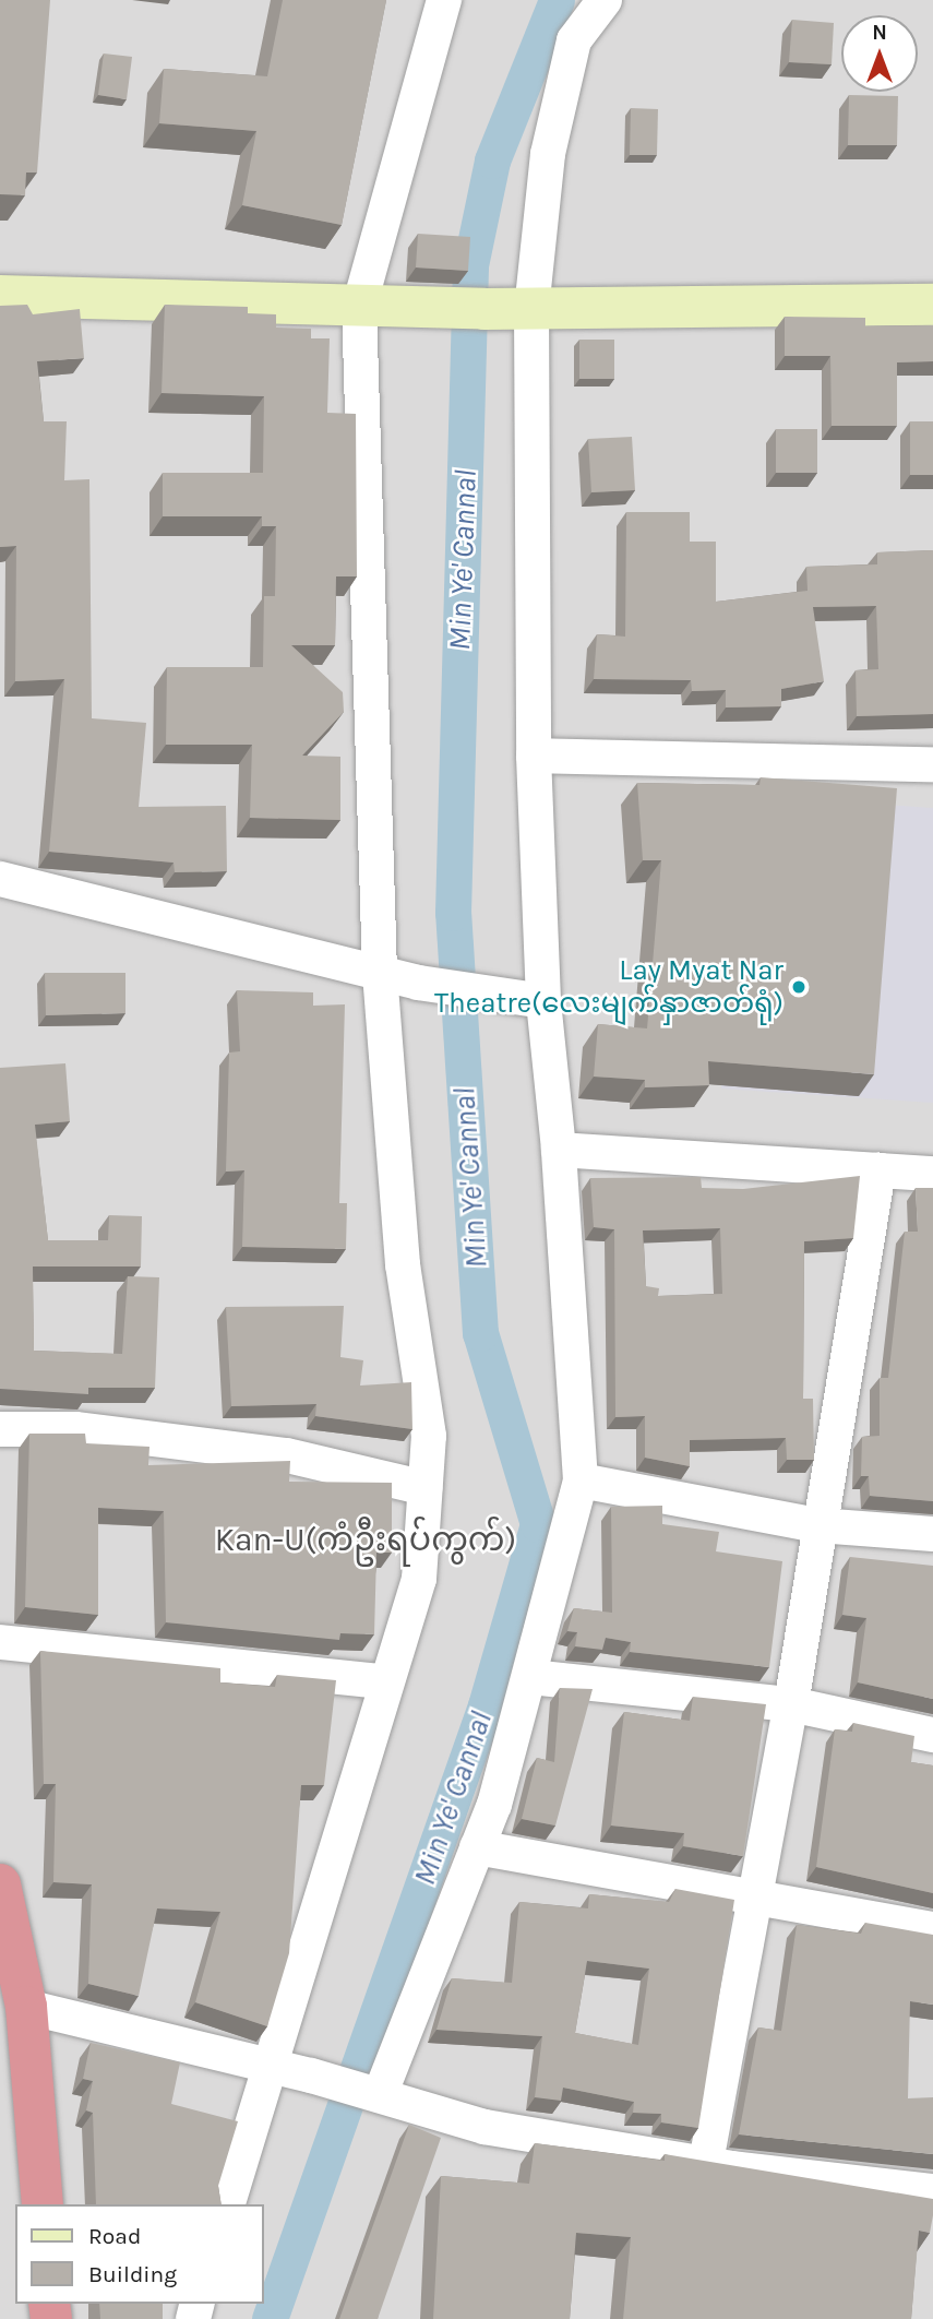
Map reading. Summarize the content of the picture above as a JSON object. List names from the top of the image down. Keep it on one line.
{"districts":["Kan-U(ကံဦးရပ်ကွက်)"],"water":["Min Ye' Cannal"],"places":["Lay Myat Nar Theatre(လေးမျက်နှာဇာတ်ရုံ)"],"legend":["Road","Building"],"north":"top"}
